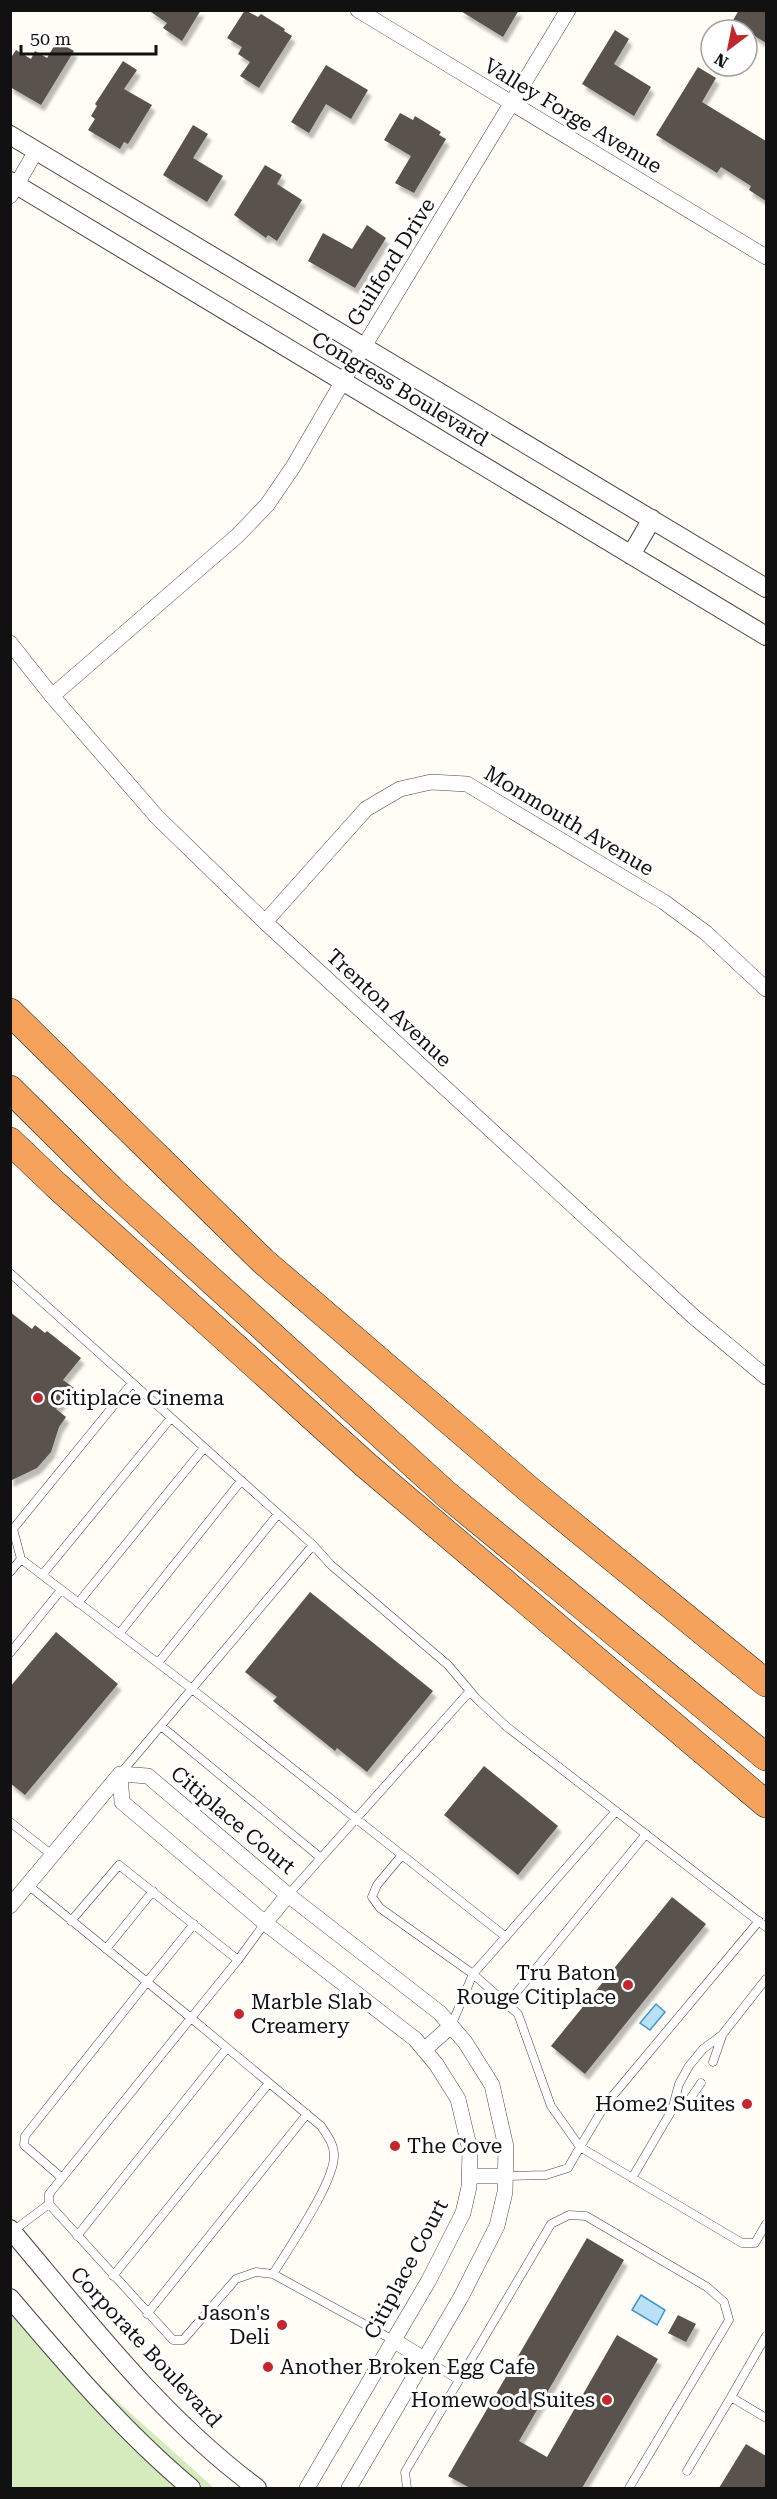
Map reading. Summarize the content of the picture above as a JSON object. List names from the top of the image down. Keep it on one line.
{"streets":{"street":["Valley Forge Avenue","Guilford Drive","Congress Boulevard","Monmouth Avenue","Trenton Avenue","Citiplace Court","Corporate Boulevard"]},"crossings":[["Valley Forge Avenue","Guilford Drive"],["Guilford Drive","Congress Boulevard"],["Guilford Drive","Trenton Avenue"],["Monmouth Avenue","Trenton Avenue"]],"places":["Citiplace Cinema","Tru Baton Rouge Citiplace","Marble Slab Creamery","Home2 Suites","The Cove","Jason's Deli","Another Broken Egg Cafe","Homewood Suites"],"scale_bar":"50 m","north":"bottom left"}
